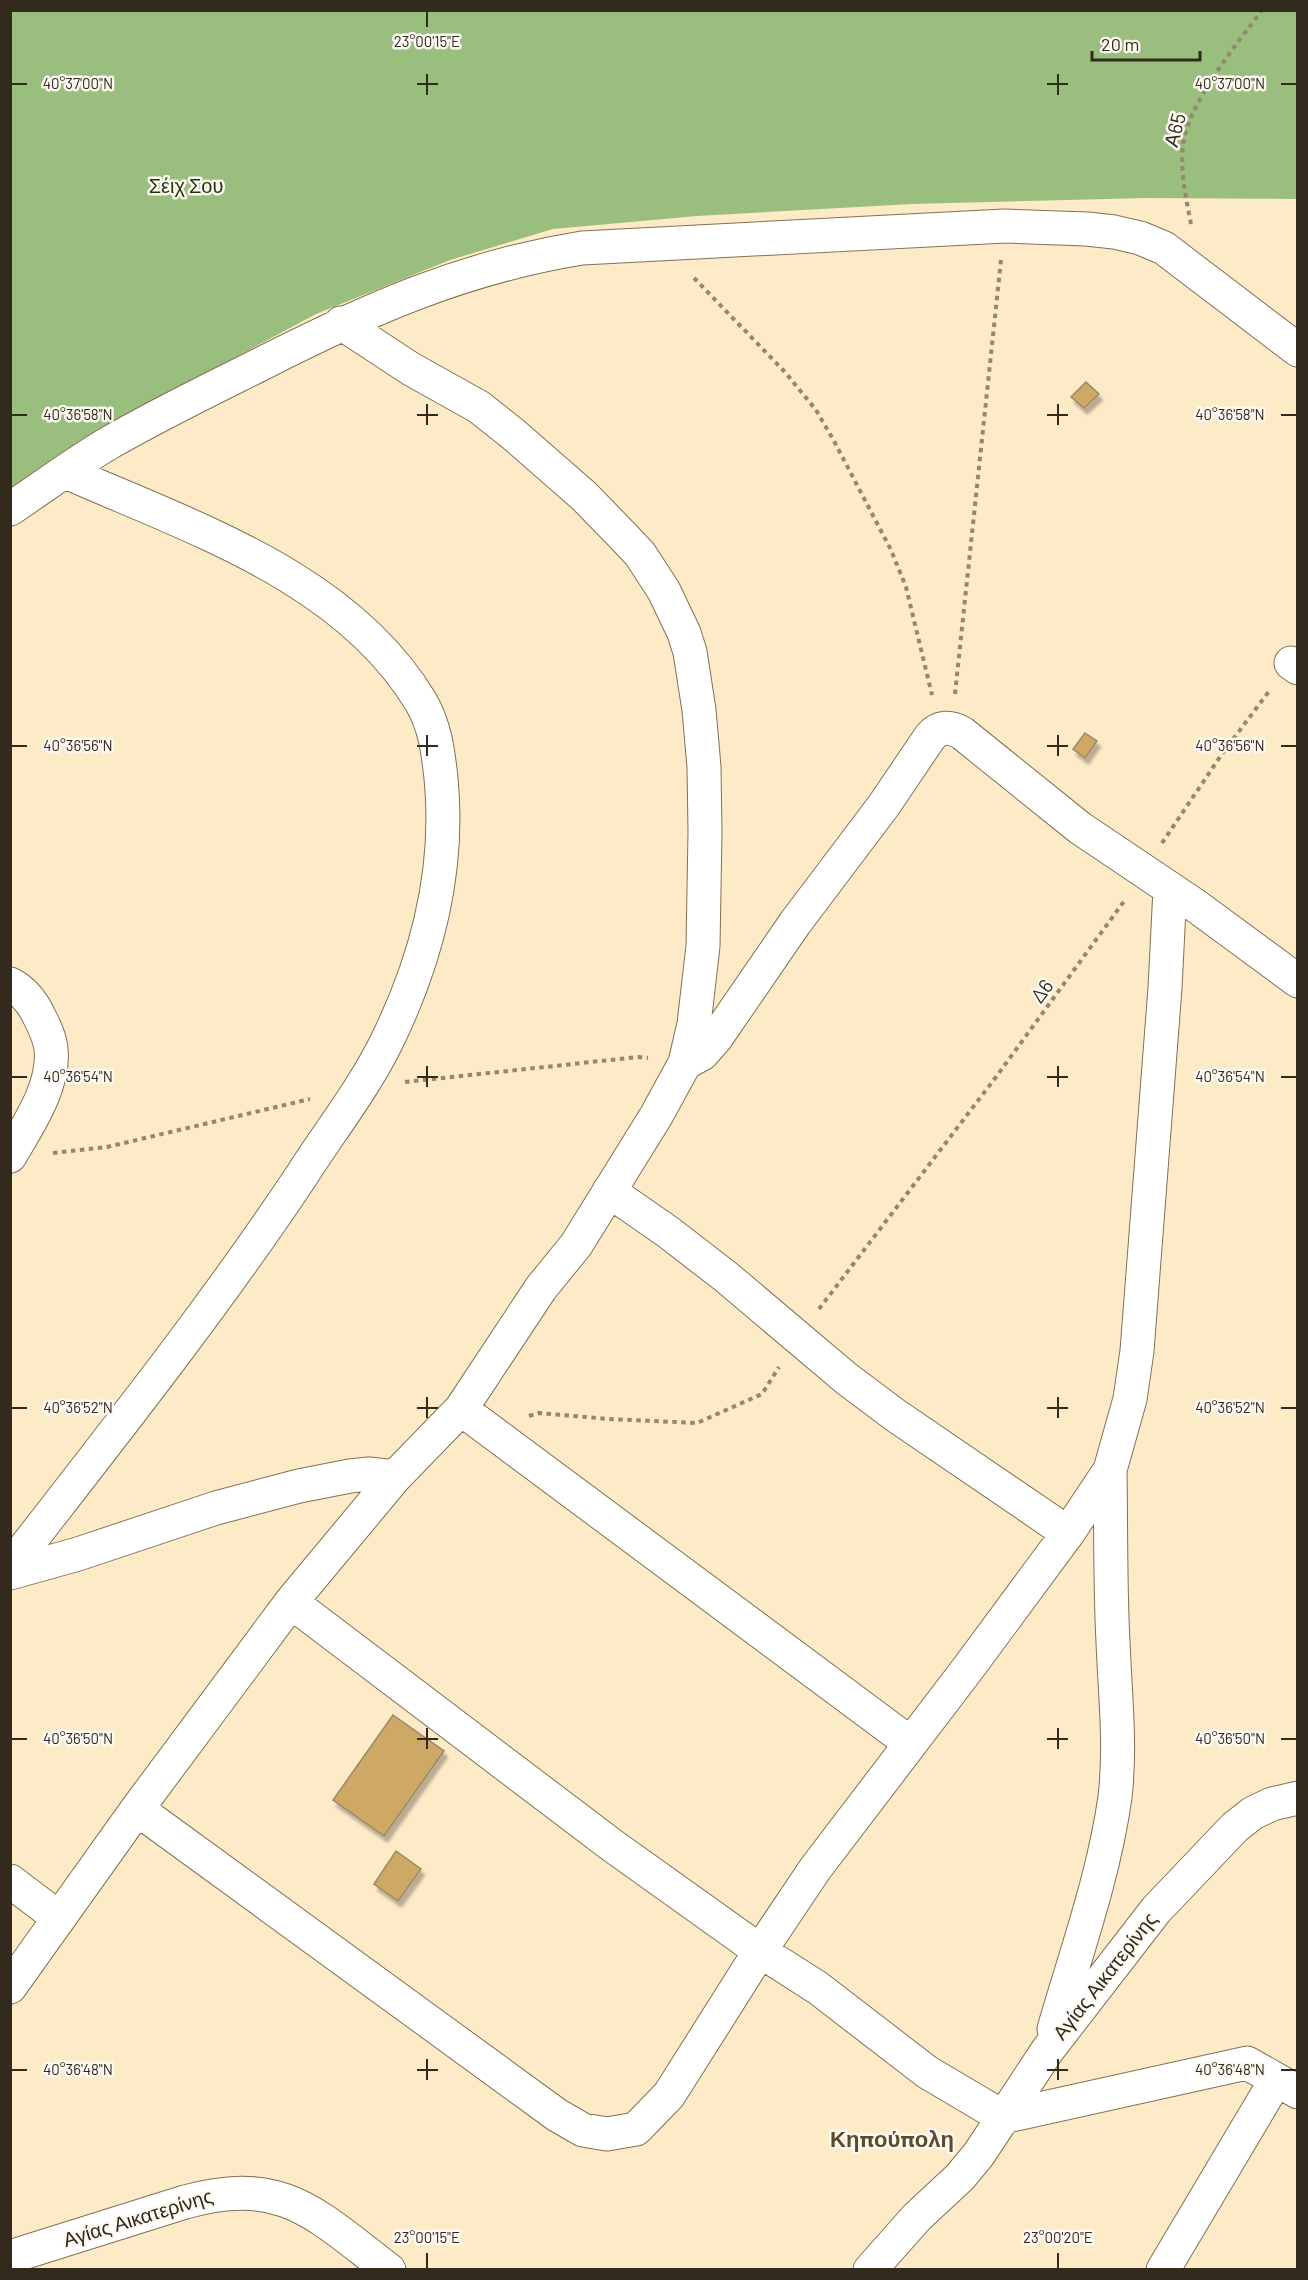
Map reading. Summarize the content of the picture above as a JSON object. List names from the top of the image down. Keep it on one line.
{"streets":{"street":["Αγίας Αικατερίνης"],"path":["Α65","Δ6"]},"districts":["Κηπούπολη"],"parks":["Σέιχ Σου"],"scale_bar":"20 m","coordinates":["23°00'15\"E","40°37'00\"N","40°36'58\"N","40°36'56\"N","40°36'54\"N","40°36'52\"N","40°36'50\"N","40°36'48\"N","23°00'20\"E"]}
